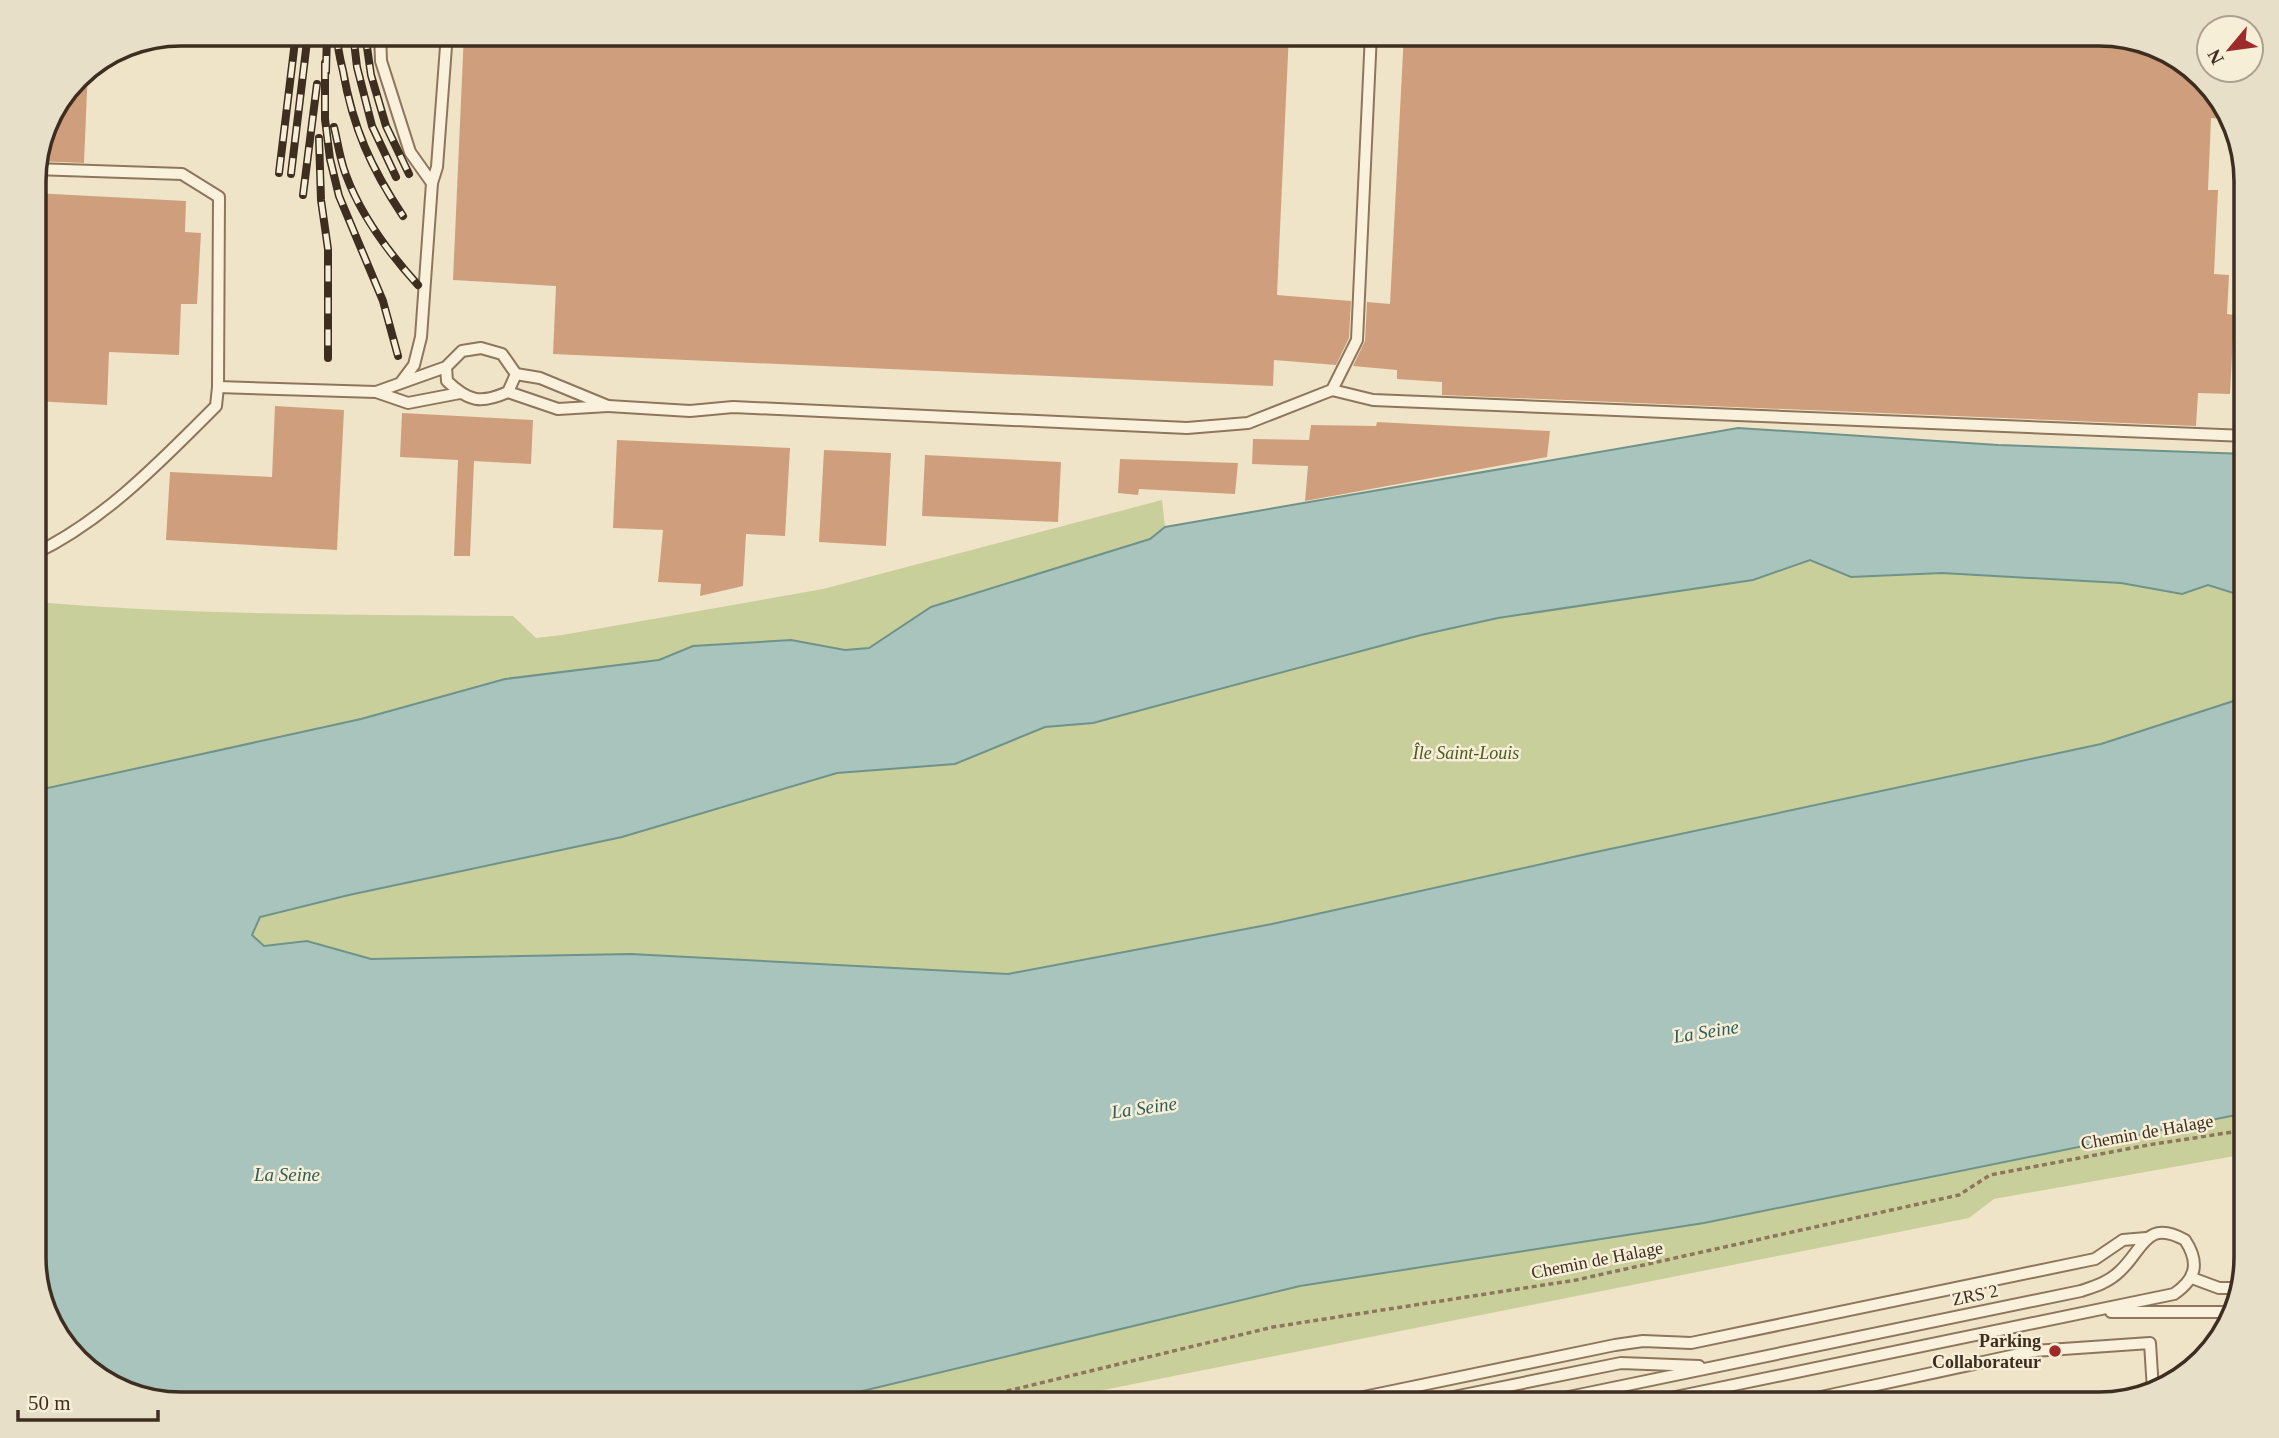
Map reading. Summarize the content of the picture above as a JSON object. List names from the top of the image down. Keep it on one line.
{"streets":{"lane":["ZRS 2"],"path":["Chemin de Halage"]},"water":["La Seine"],"parks":["Île Saint-Louis"],"places":["Parking Collaborateur"],"scale_bar":"50 m","north":"bottom left"}
